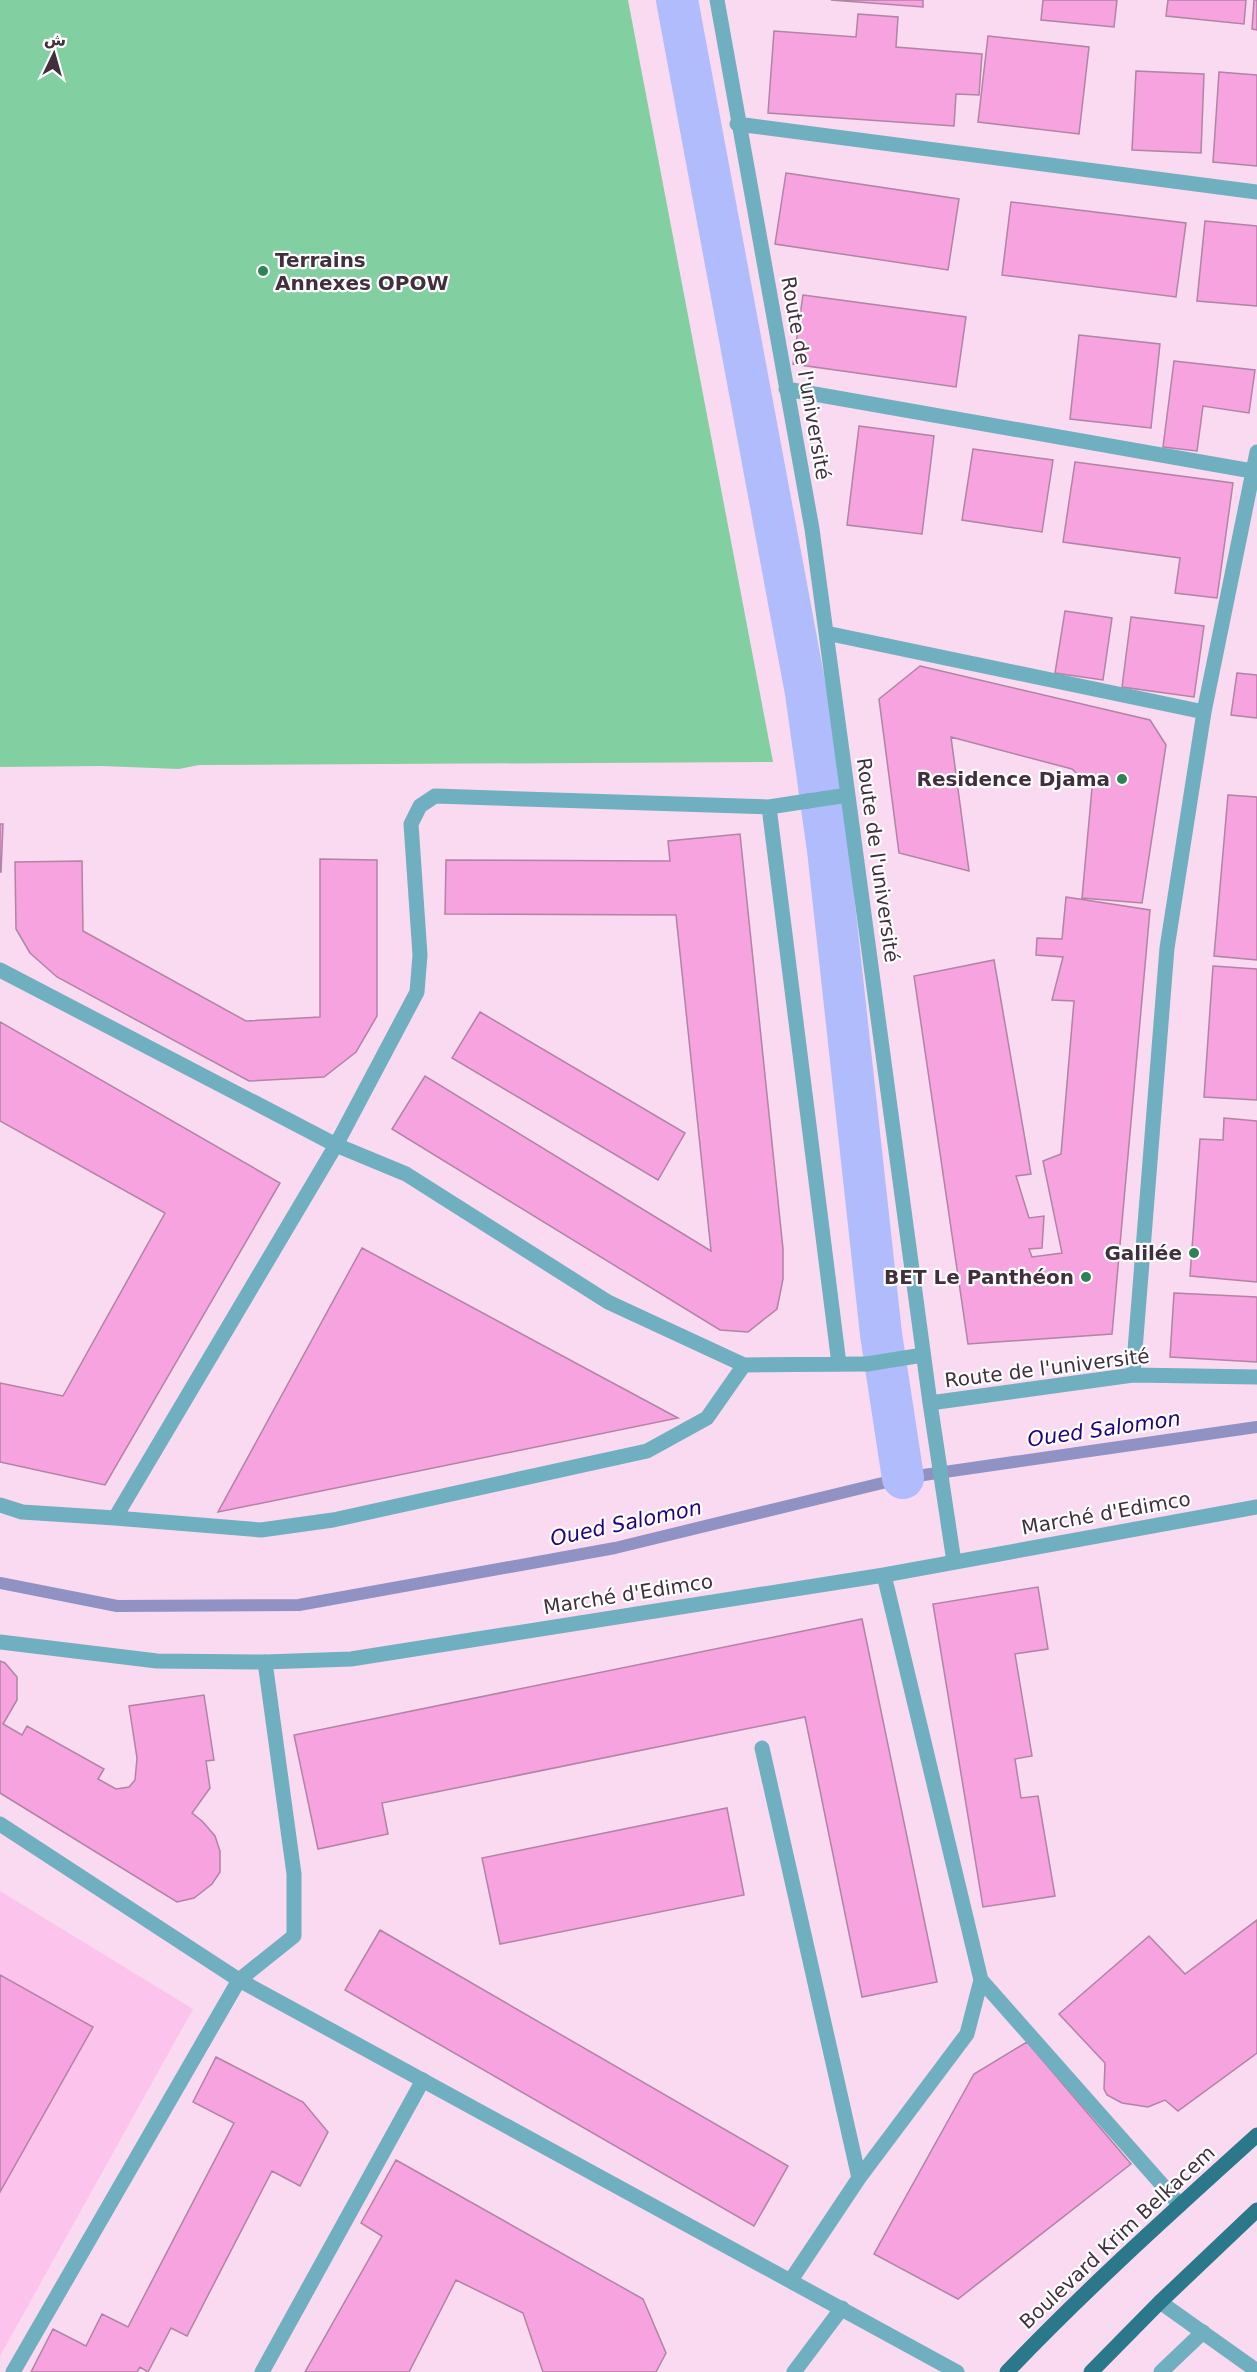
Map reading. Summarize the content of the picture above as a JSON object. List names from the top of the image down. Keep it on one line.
{"streets":{"main road":["Boulevard Krim Belkacem"],"street":["Route de l'université","Marché d'Edimco"]},"water":["Oued Salomon"],"places":["Terrains Annexes OPOW","Residence Djama","Galilée","BET Le Panthéon"],"north":"top"}
